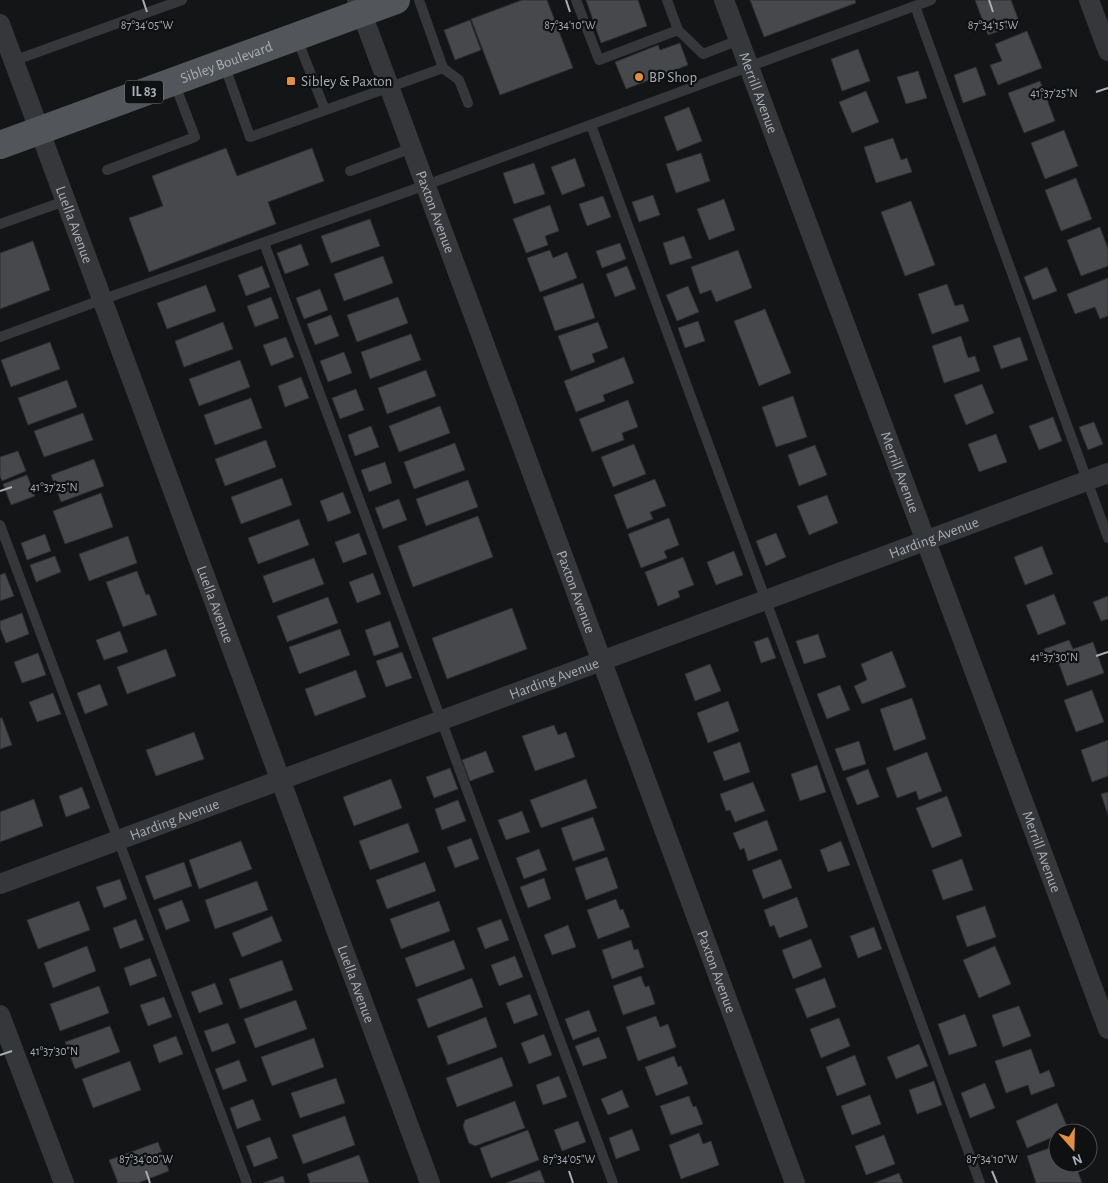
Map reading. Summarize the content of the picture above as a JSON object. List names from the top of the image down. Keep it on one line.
{"streets":{"main road":["Sibley Boulevard","IL 83"],"street":["Merrill Avenue","Paxton Avenue","Luella Avenue","Harding Avenue"]},"crossings":[["Sibley Boulevard","Paxton Avenue"],["Sibley Boulevard","Luella Avenue"],["Merrill Avenue","Harding Avenue"],["Paxton Avenue","Harding Avenue"],["Luella Avenue","Harding Avenue"]],"places":{"other":["BP Shop"],"transit":["Sibley & Paxton"]},"north":"bottom","coordinates":["87°34'05\"W","87°34'10\"W","87°34'15\"W","41°37'25\"N","41°37'30\"N","87°34'00\"W"]}
